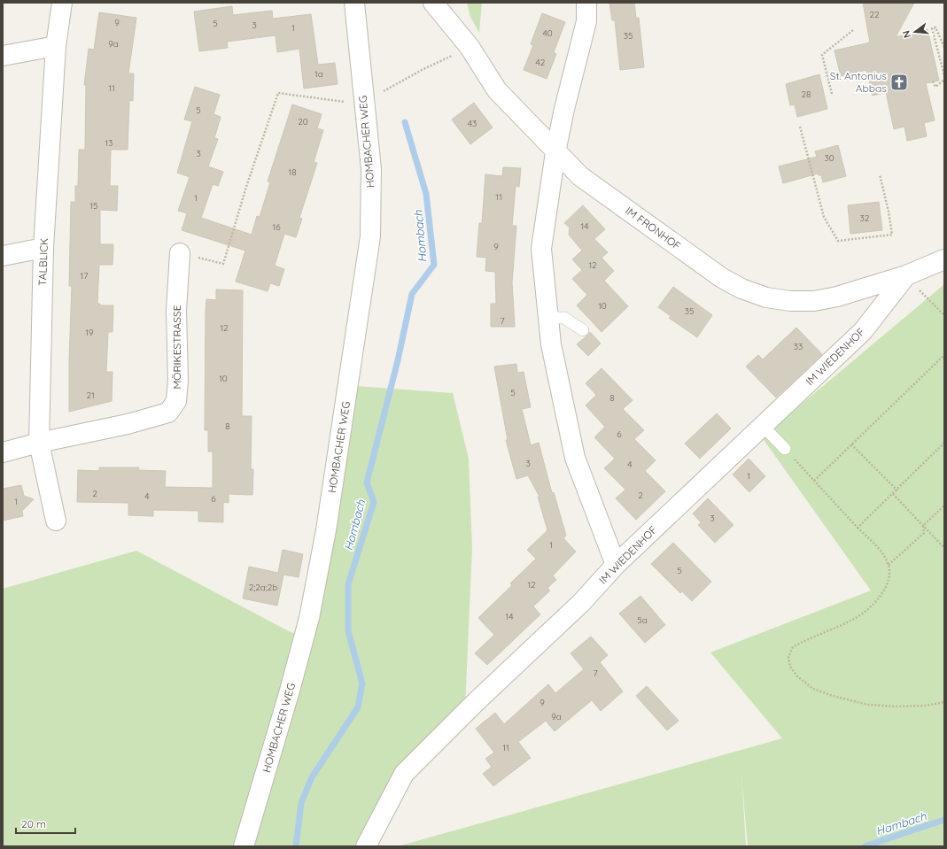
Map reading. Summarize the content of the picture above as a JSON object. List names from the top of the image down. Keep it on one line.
{"streets":{"street":["HOMBACHER WEG","IM FRONHOF","TALBLICK","MÖRIKESTRASSE","IM WIEDENHOF"]},"crossings":[["IM FRONHOF","IM WIEDENHOF"],["TALBLICK","MÖRIKESTRASSE"]],"water":["Hombach","Hambach"],"places":{"church":["St. Antonius Abbas"]},"house_numbers":["22","9","5","3","1","40","35","9a","42","1a","11","28","5","20","43","13","3","30","18","11","1","15","32","14","16","9","12","17","10","35","7","12","19","33","10","5","21","8","8","6","3","4","1","2","2","4","6","1","3","1","5","12","2;2a;2b","14","5a","7","9","9a","11"],"scale_bar":"20 m","north":"left"}
